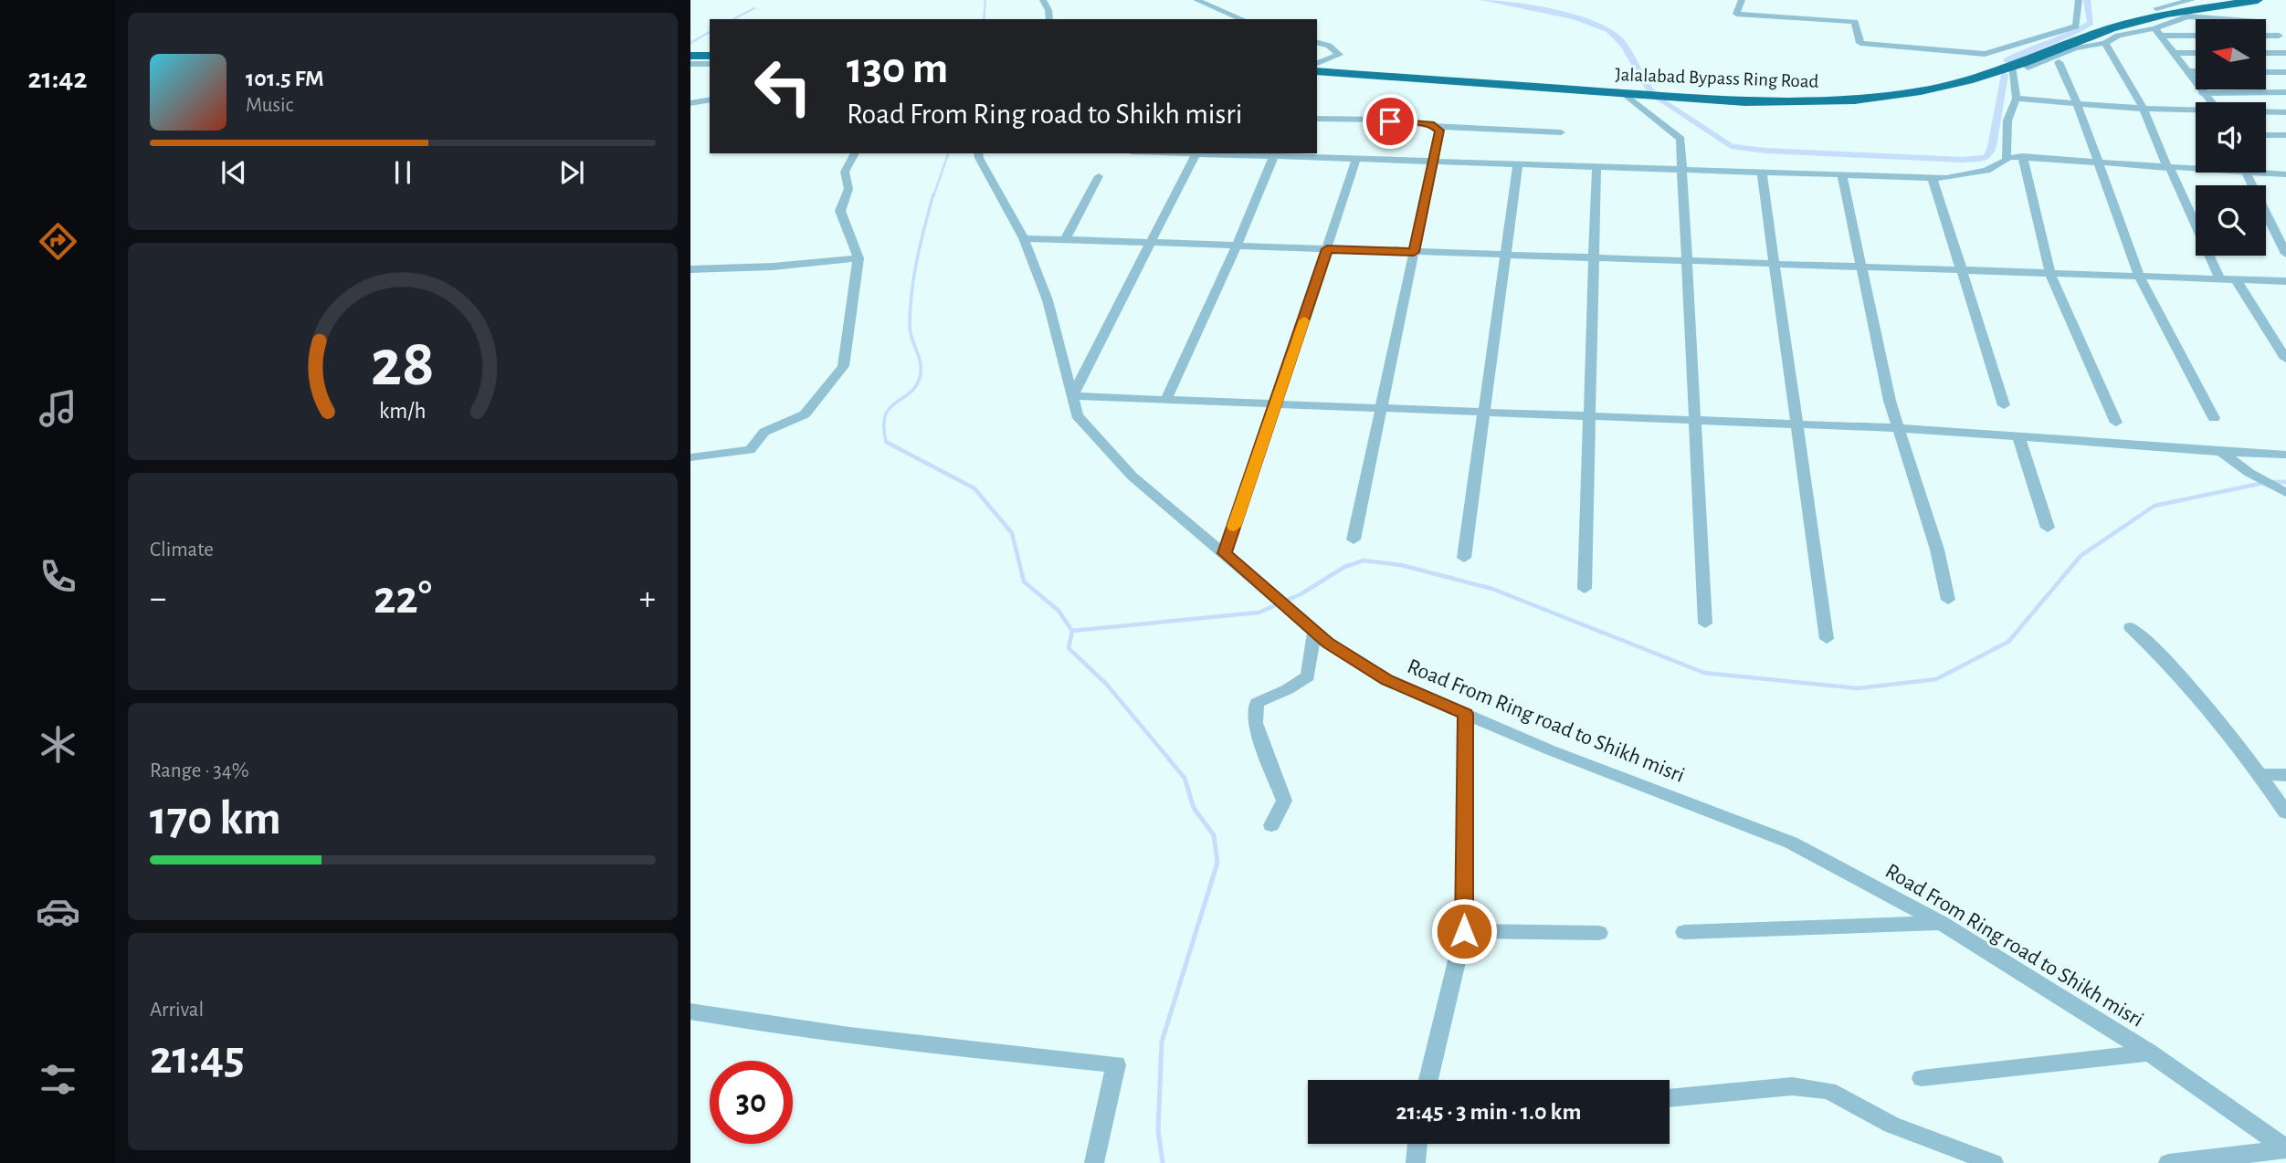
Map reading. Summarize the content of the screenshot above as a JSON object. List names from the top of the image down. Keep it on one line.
{"streets":{"highway":["Jalalabad Bypass Ring Road"],"street":["Road From Ring road to Shikh misri"]},"north":"left","page":{"tabs":"21:42","turn":["130 m","Road From Ring road to Shikh misri"],"song":["101.5 FM","Music"],"tile":["Climate",["Range · 34%","170 km"],["Arrival","21:45"]],"heat":["−","22°","+"],"limit":"30","trip":"21:45 · 3 min · 1.0 km","gauge":["28","km/h"]}}
